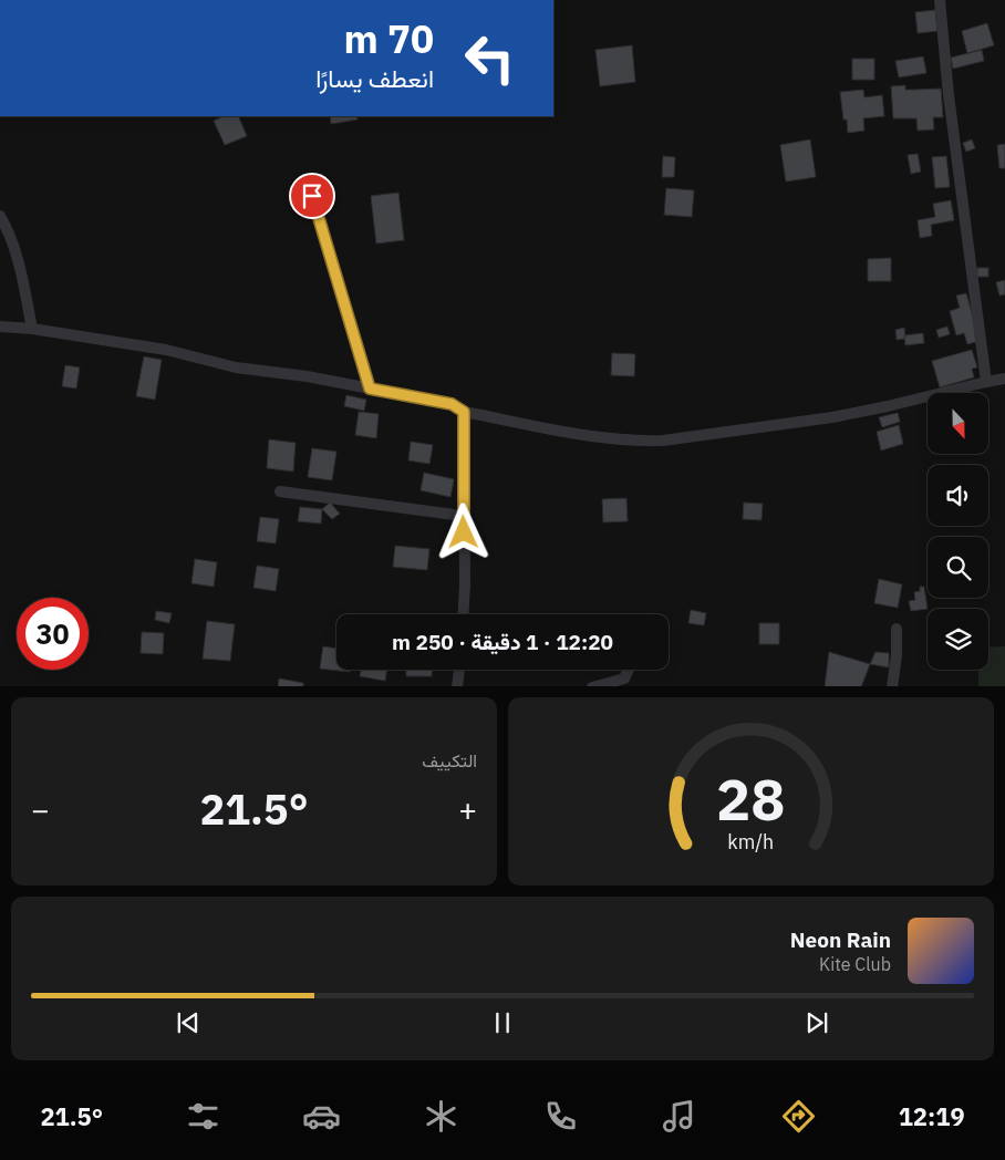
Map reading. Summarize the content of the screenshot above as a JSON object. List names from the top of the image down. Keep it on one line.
{"north":"bottom","page":{"turn":["70 m","انعطف يسارًا"],"limit":"30","trip":"12:20 · 1 دقيقة · 250 m","tile":"التكييف","heat":["−","21.5°","+"],"song":["Neon Rain","Kite Club"],"tabs":["12:19","21.5°"],"gauge":["28","km/h"]}}
